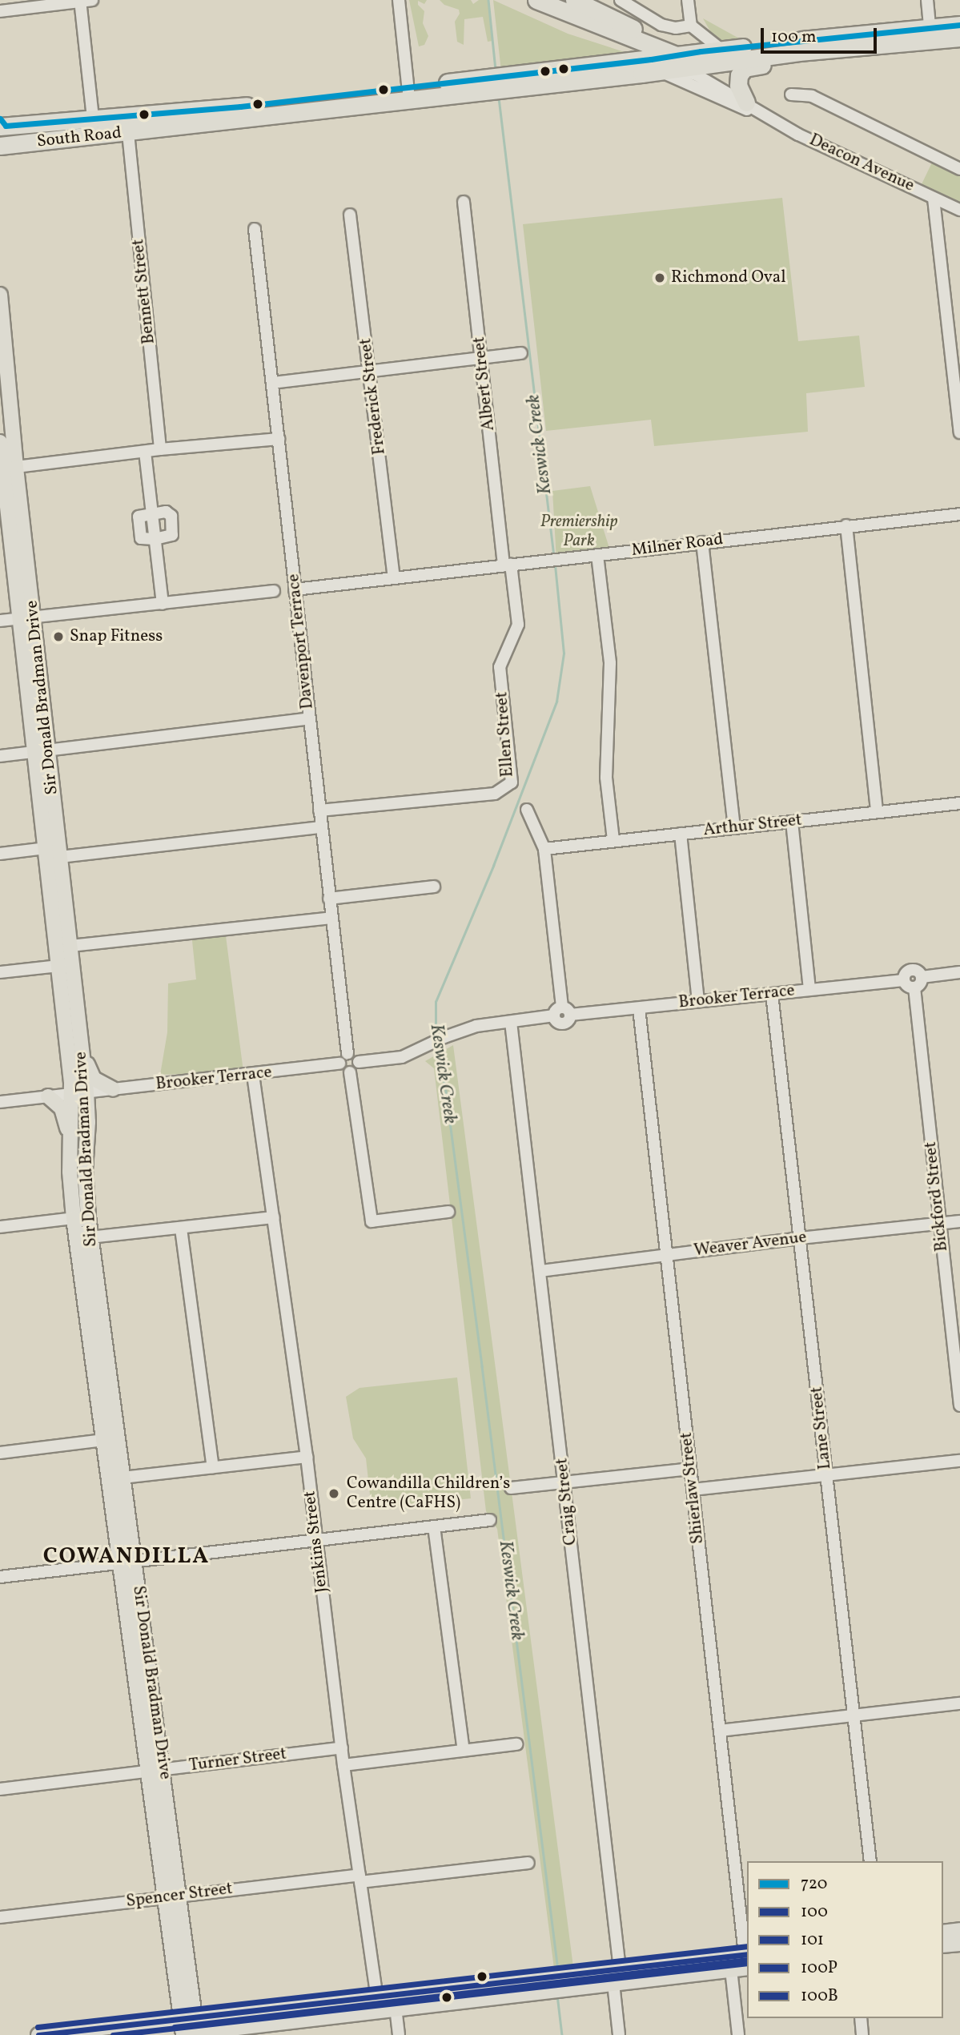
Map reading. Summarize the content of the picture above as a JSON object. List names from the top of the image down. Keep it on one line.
{"streets":{"highway":["South Road"],"main road":["Sir Donald Bradman Drive"],"street":["Deacon Avenue","Bennett Street","Albert Street","Frederick Street","Milner Road","Davenport Terrace","Ellen Street","Arthur Street","Brooker Terrace","Bickford Street","Weaver Avenue","Lane Street","Shierlaw Street","Craig Street","Jenkins Street","Turner Street","Spencer Street"]},"crossings":[["South Road","Deacon Avenue"],["South Road","Bennett Street"],["Albert Street","Milner Road"],["Albert Street","Ellen Street"],["Frederick Street","Milner Road"],["Milner Road","Davenport Terrace"],["Milner Road","Ellen Street"],["Davenport Terrace","Ellen Street"],["Davenport Terrace","Brooker Terrace"],["Sir Donald Bradman Drive","Brooker Terrace"],["Sir Donald Bradman Drive","Turner Street"],["Sir Donald Bradman Drive","Spencer Street"],["Brooker Terrace","Bickford Street"],["Brooker Terrace","Lane Street"],["Brooker Terrace","Shierlaw Street"],["Brooker Terrace","Jenkins Street"],["Bickford Street","Weaver Avenue"],["Weaver Avenue","Lane Street"],["Weaver Avenue","Shierlaw Street"],["Weaver Avenue","Craig Street"],["Jenkins Street","Turner Street"],["Jenkins Street","Spencer Street"]],"districts":["COWANDILLA"],"water":["Keswick Creek"],"parks":["Premiership Park"],"places":["Richmond Oval","Snap Fitness","Cowandilla Children’s Centre (CaFHS)"],"lines":["transit line 720","transit line 100P","transit line 100","transit line 100B","transit line 101"],"legend":["720","100","101","100P","100B"],"scale_bar":"100 m"}
